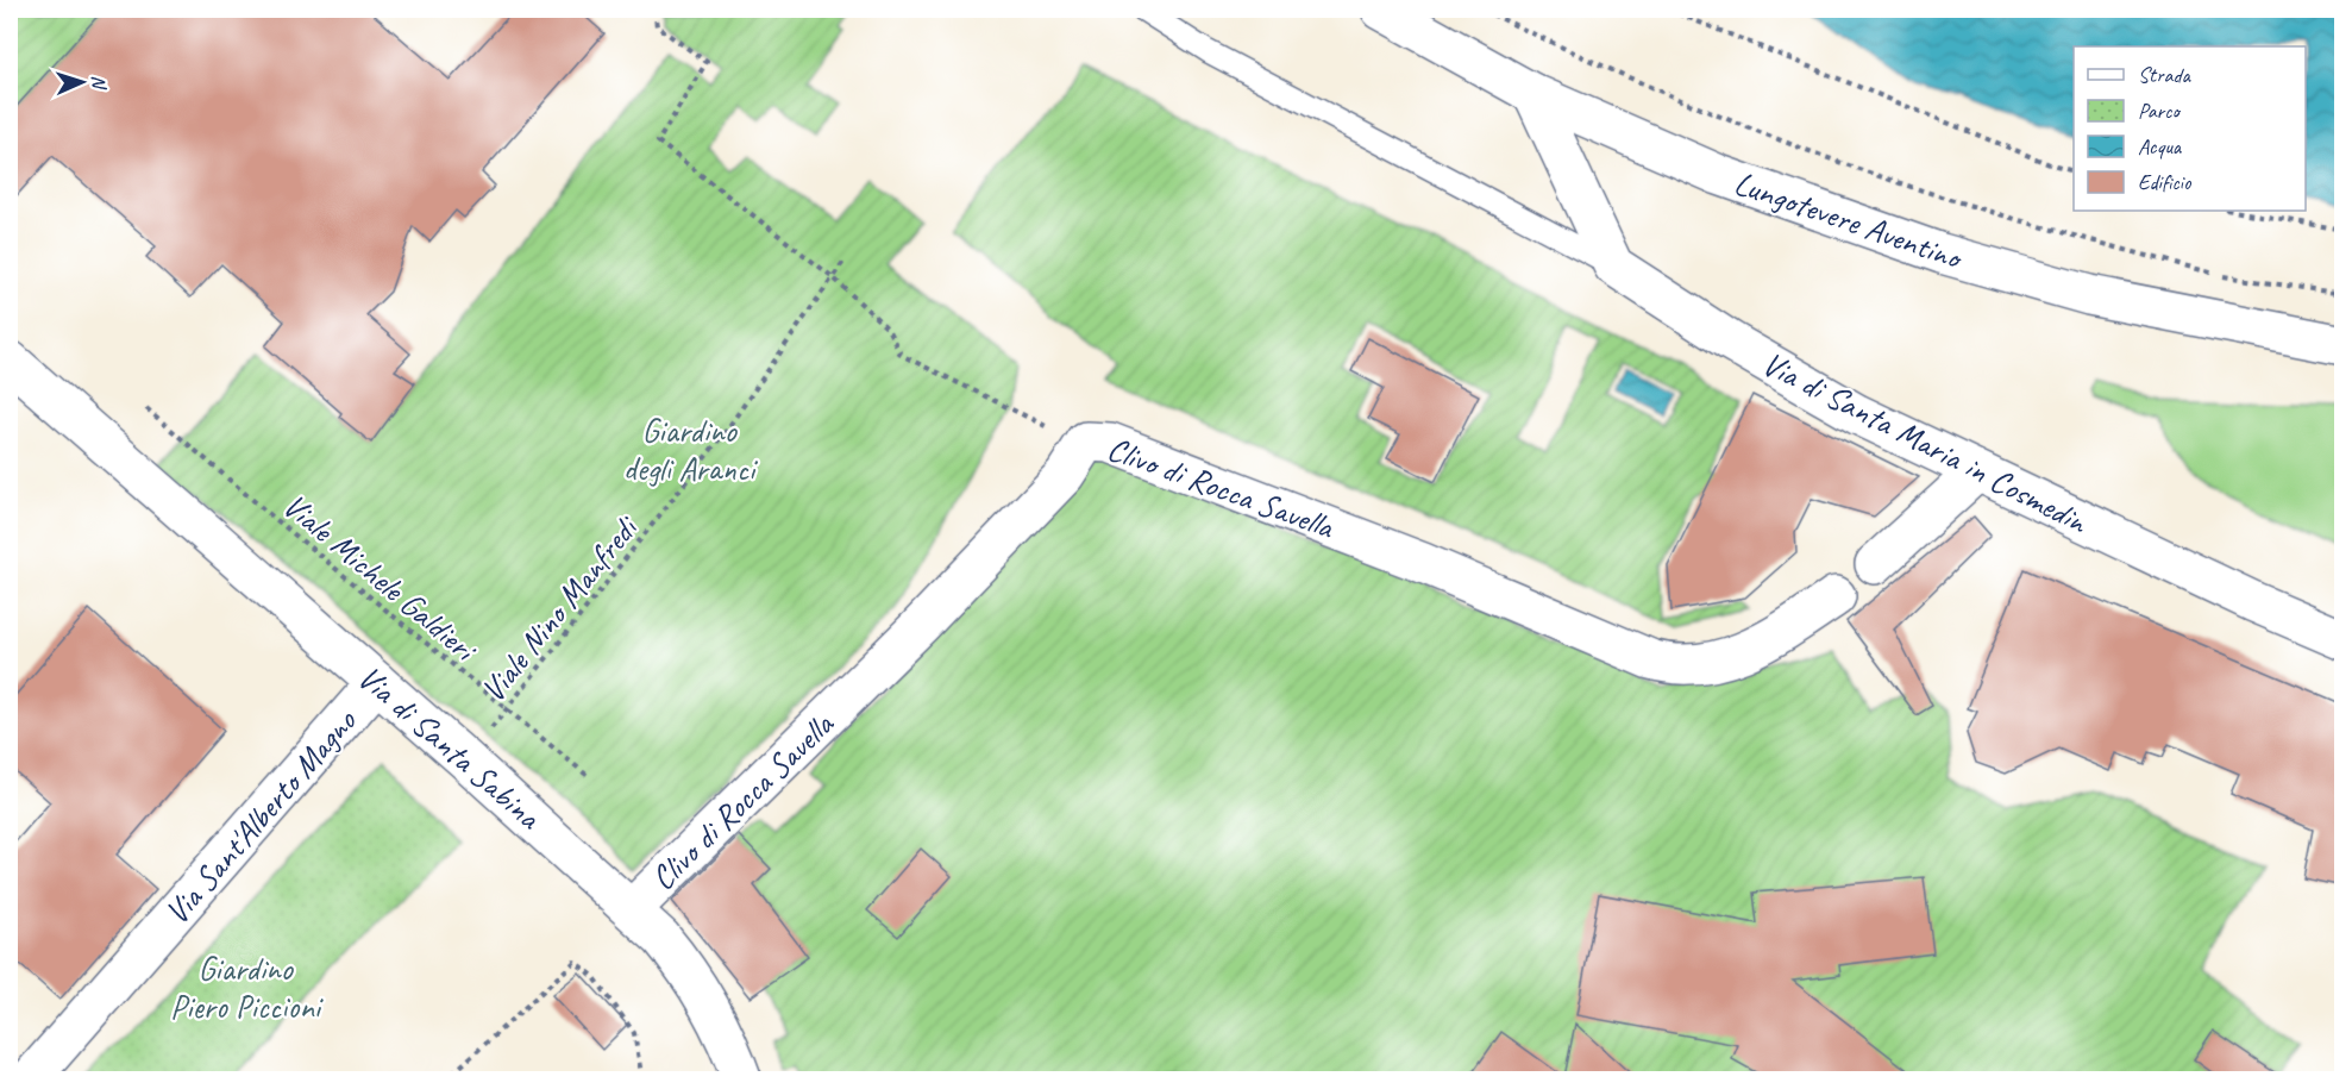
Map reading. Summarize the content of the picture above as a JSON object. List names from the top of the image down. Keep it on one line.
{"streets":{"street":["Lungotevere Aventino","Via di Santa Maria in Cosmedin","Clivo di Rocca Savella","Via di Santa Sabina","Via Sant'Alberto Magno"],"path":["Viale Michele Galdieri","Viale Nino Manfredi"]},"crossings":[["Clivo di Rocca Savella","Via di Santa Sabina"],["Viale Michele Galdieri","Viale Nino Manfredi"],["Viale Nino Manfredi","Via di Santa Sabina"],["Via di Santa Sabina","Via Sant'Alberto Magno"]],"parks":["Giardino degli Aranci","Giardino Piero Piccioni"],"legend":["Strada","Parco","Acqua","Edificio"],"north":"right"}
